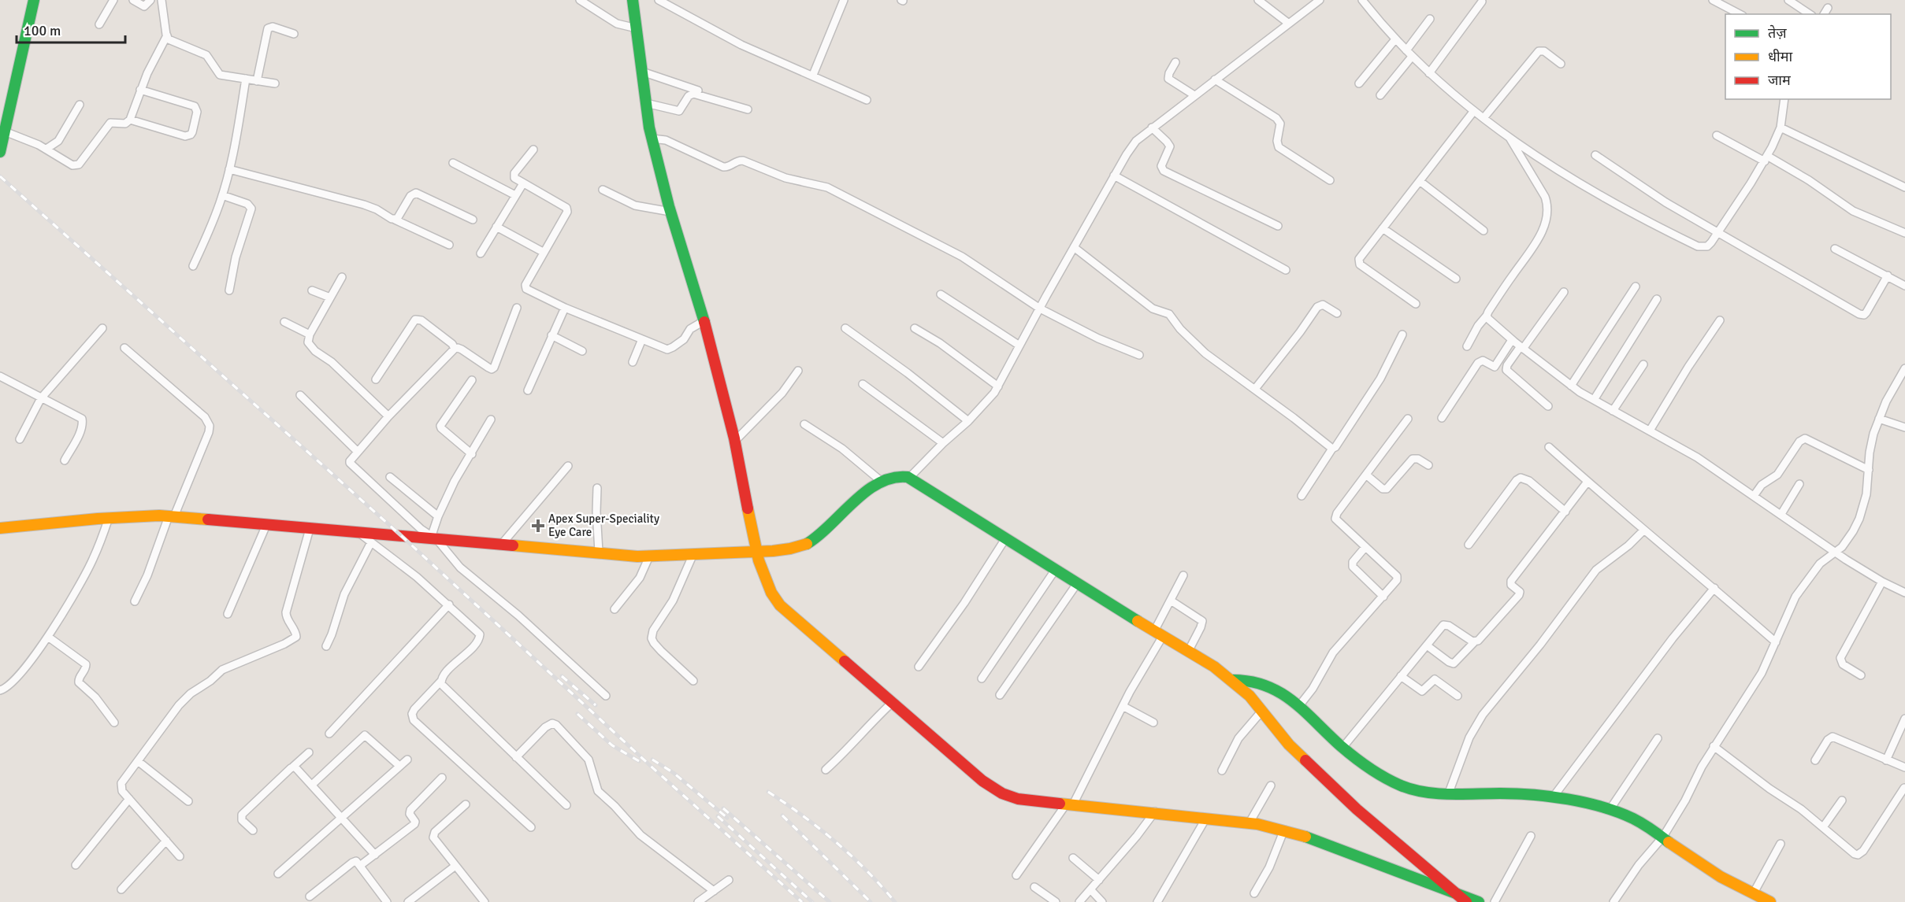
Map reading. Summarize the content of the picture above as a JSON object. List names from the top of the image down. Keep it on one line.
{"places":{"health":["Apex Super-Speciality Eye Care"]},"legend":["तेज़","धीमा","जाम"],"scale_bar":"100 m"}
